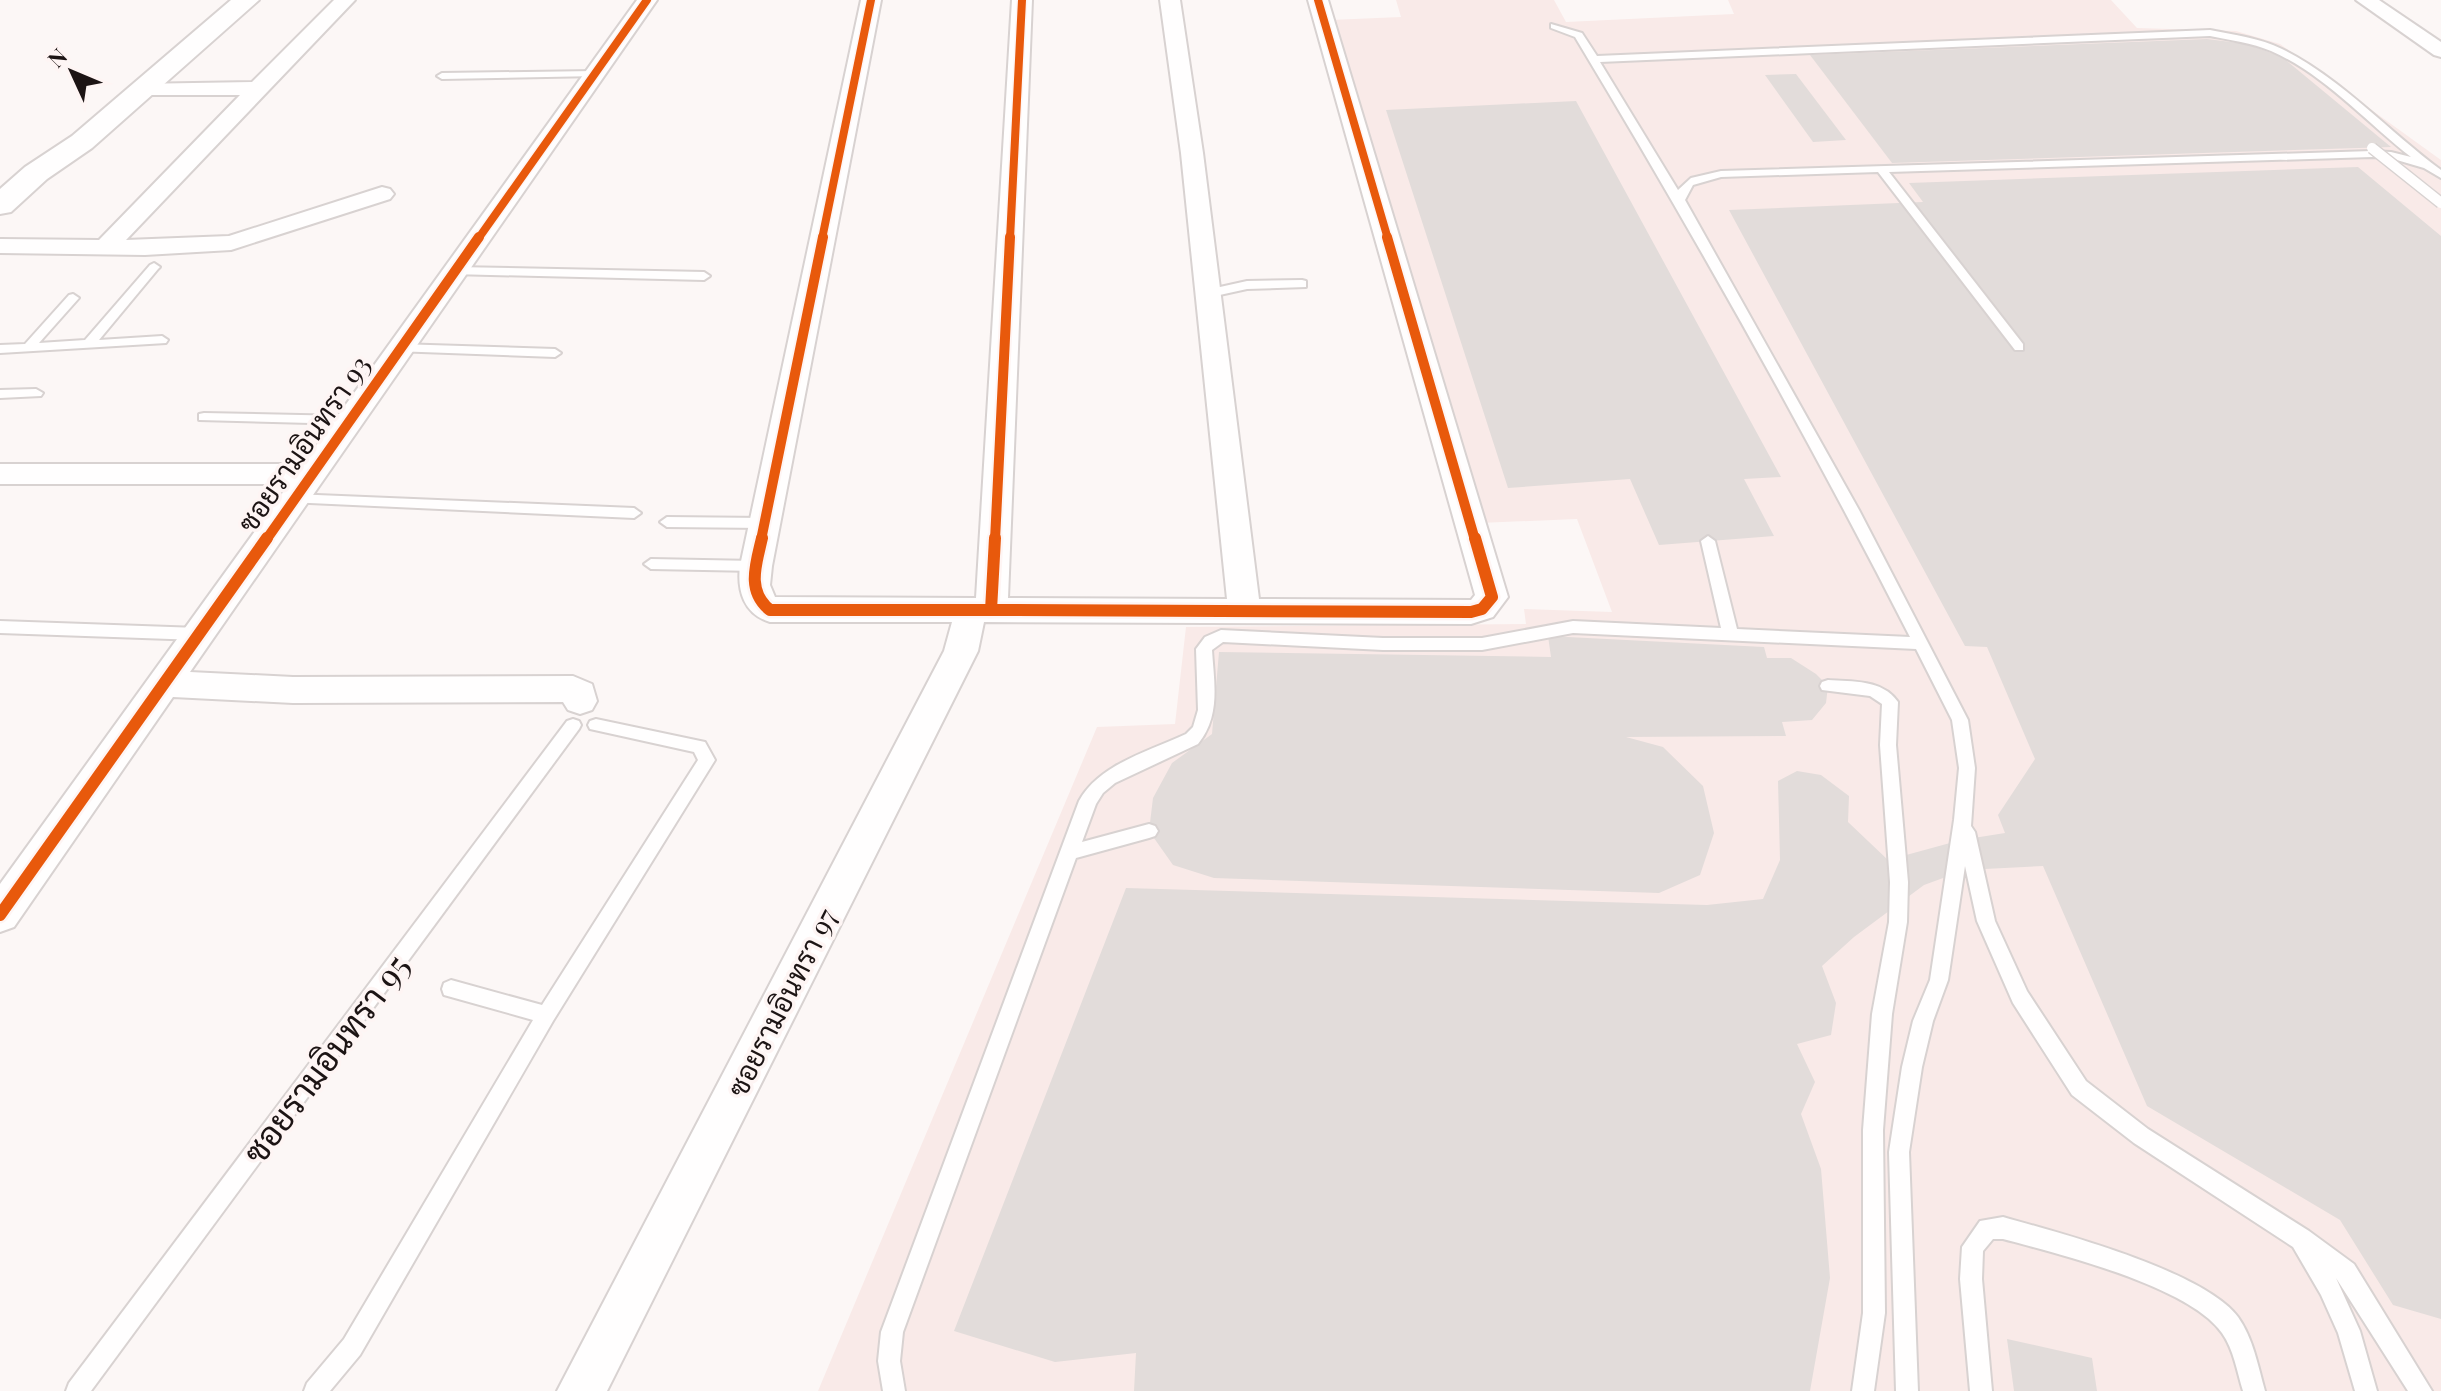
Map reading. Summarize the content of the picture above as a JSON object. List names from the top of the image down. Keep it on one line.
{"streets":{"street":["ซอยรามอินทรา 93","ซอยรามอินทรา 97"],"lane":["ซอยรามอินทรา 95"]},"north":"top left"}
